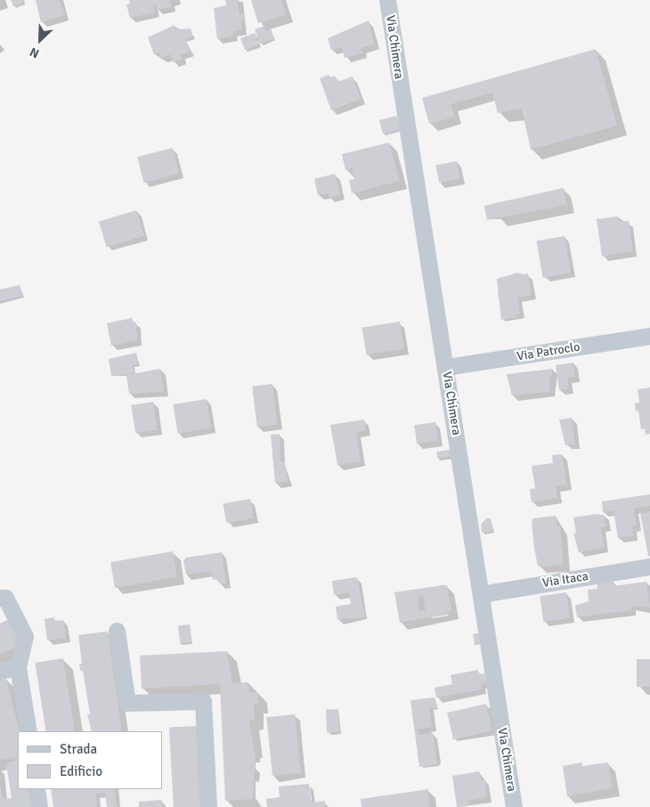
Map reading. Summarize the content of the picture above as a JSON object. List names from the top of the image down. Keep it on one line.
{"streets":{"street":["Via Chimera","Via Patroclo","Via Itaca"]},"crossings":[["Via Chimera","Via Patroclo"],["Via Chimera","Via Itaca"]],"legend":["Strada","Edificio"],"north":"bottom left"}
